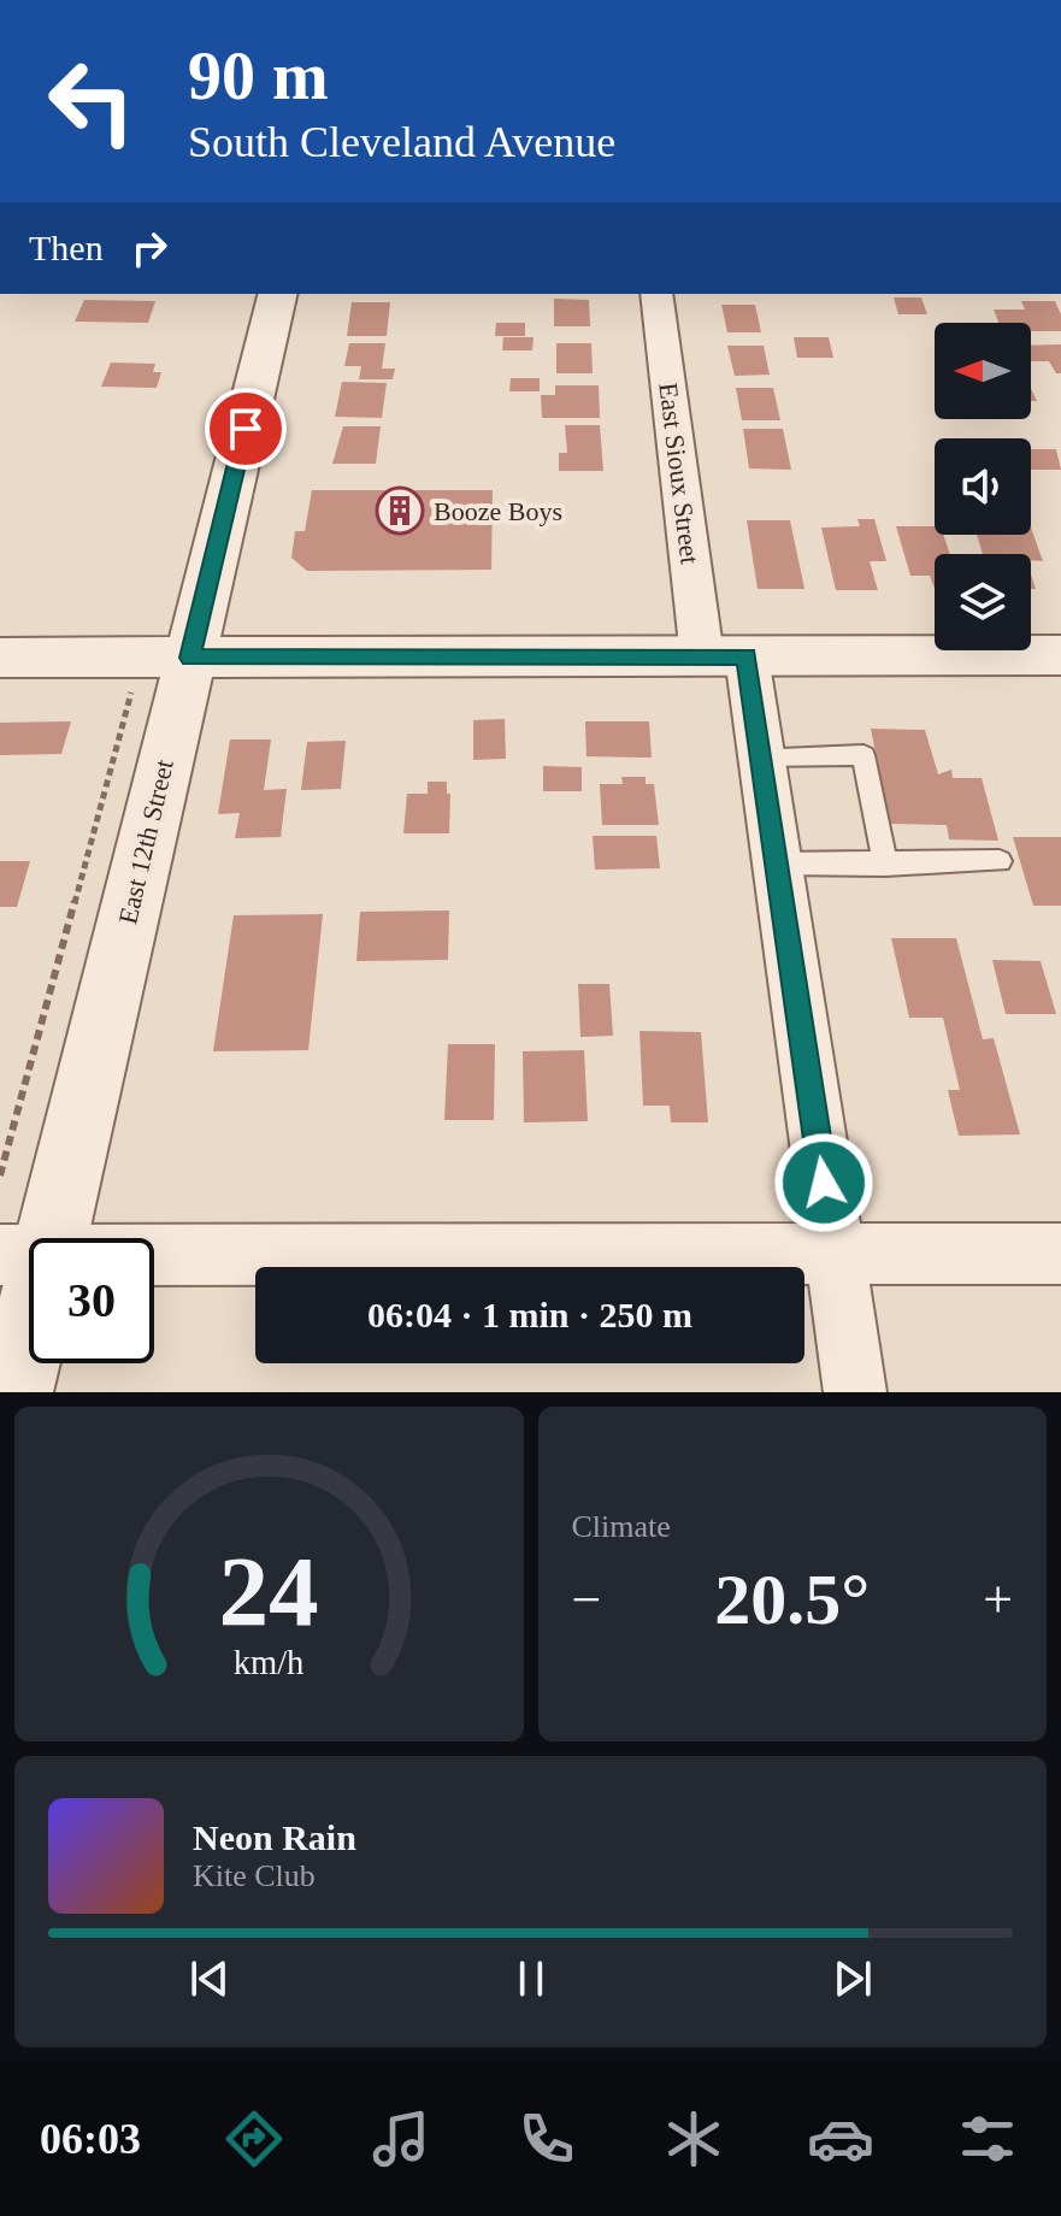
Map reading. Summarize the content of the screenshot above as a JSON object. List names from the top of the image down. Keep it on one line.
{"streets":{"street":["East Sioux Street","East 12th Street"]},"places":{"building":["Booze Boys"]},"north":"left","page":{"turn":["90 m","South Cleveland Avenue"],"then":"Then","limit":"30","trip":"06:04 · 1 min · 250 m","tile":"Climate","heat":["−","20.5°","+"],"song":["Neon Rain","Kite Club"],"tabs":"06:03","gauge":["24","km/h"]}}
